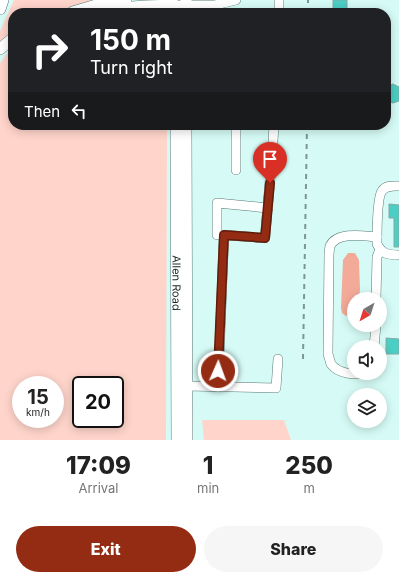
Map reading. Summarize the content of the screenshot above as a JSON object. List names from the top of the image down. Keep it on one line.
{"streets":{"main road":["Allen Road"]},"north":"bottom left","page":{"turn":["150 m","Turn right"],"then":"Then","speed":"15 km/h","limit":"20","eta":["17:09","Arrival","1","min","250","m"],"buttons":["Exit","Share"]}}
